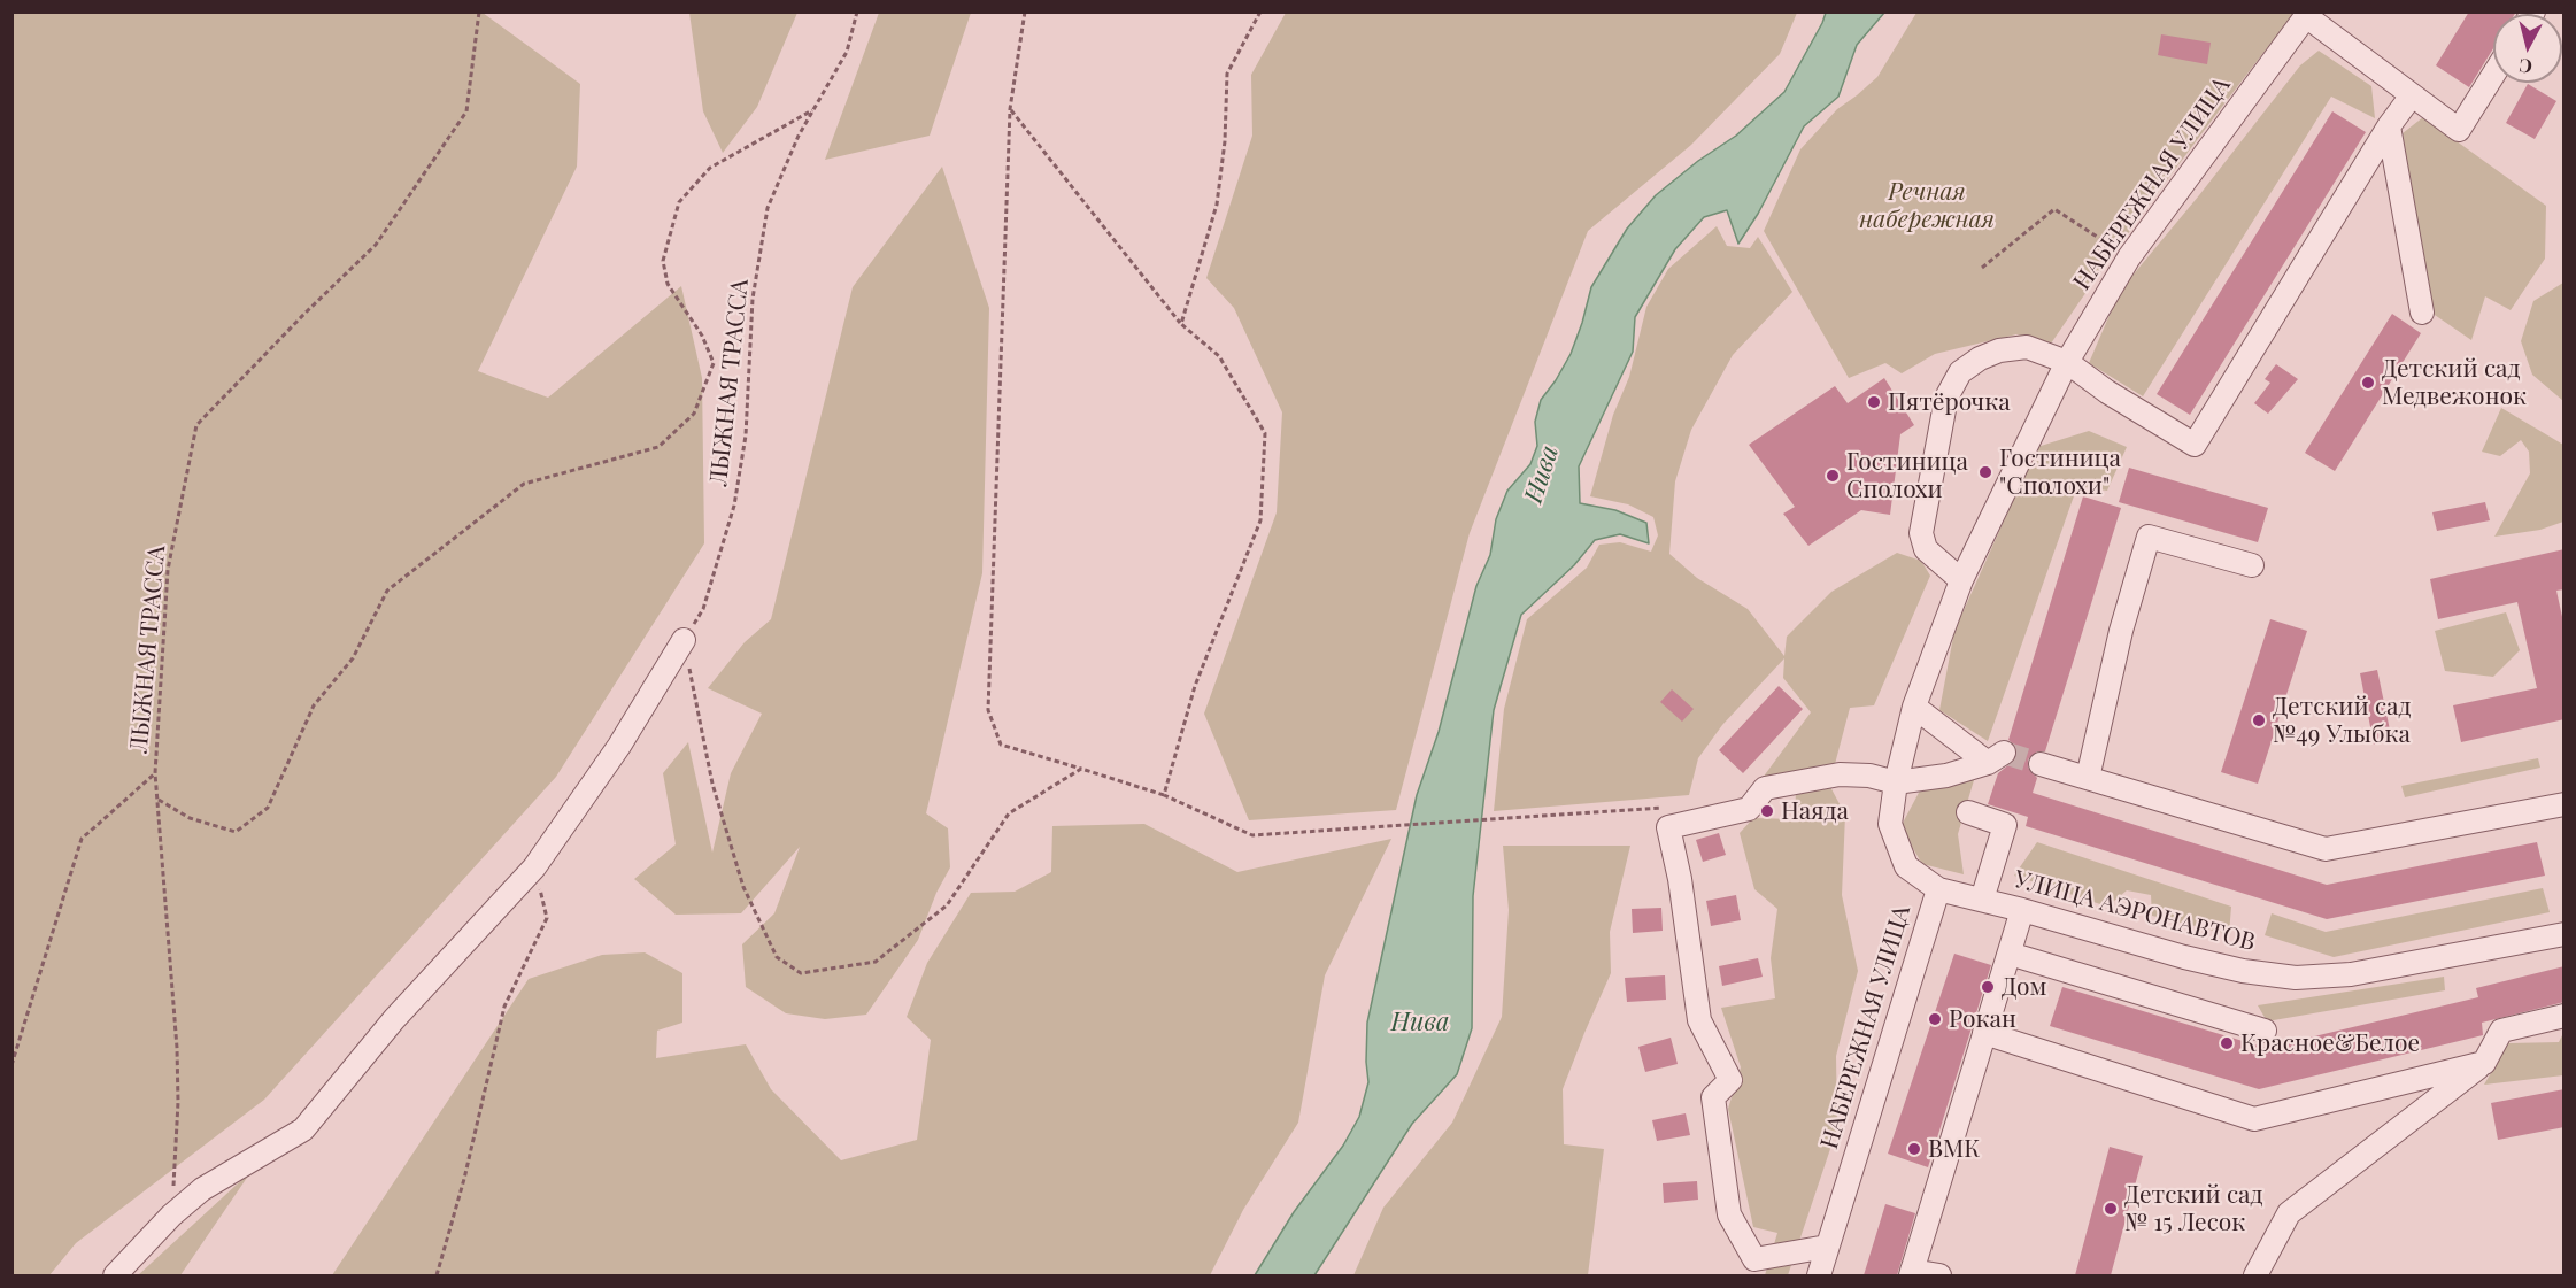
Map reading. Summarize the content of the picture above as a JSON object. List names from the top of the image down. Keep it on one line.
{"streets":{"street":["НАБЕРЕЖНАЯ УЛИЦА","УЛИЦА АЭРОНАВТОВ"],"path":["ЛЫЖНАЯ ТРАССА"]},"crossings":[["НАБЕРЕЖНАЯ УЛИЦА","УЛИЦА АЭРОНАВТОВ"]],"water":["Нива"],"parks":["Речная набережная"],"places":["Детский сад Медвежонок","Пятёрочка","Гостиница \"Сполохи\"","Гостиница Сполохи","Детский сад №49 Улыбка","Наяда","Дом","Рокан","Красное&Белое","ВМК","Детский сад № 15 Лесок"],"north":"bottom"}
